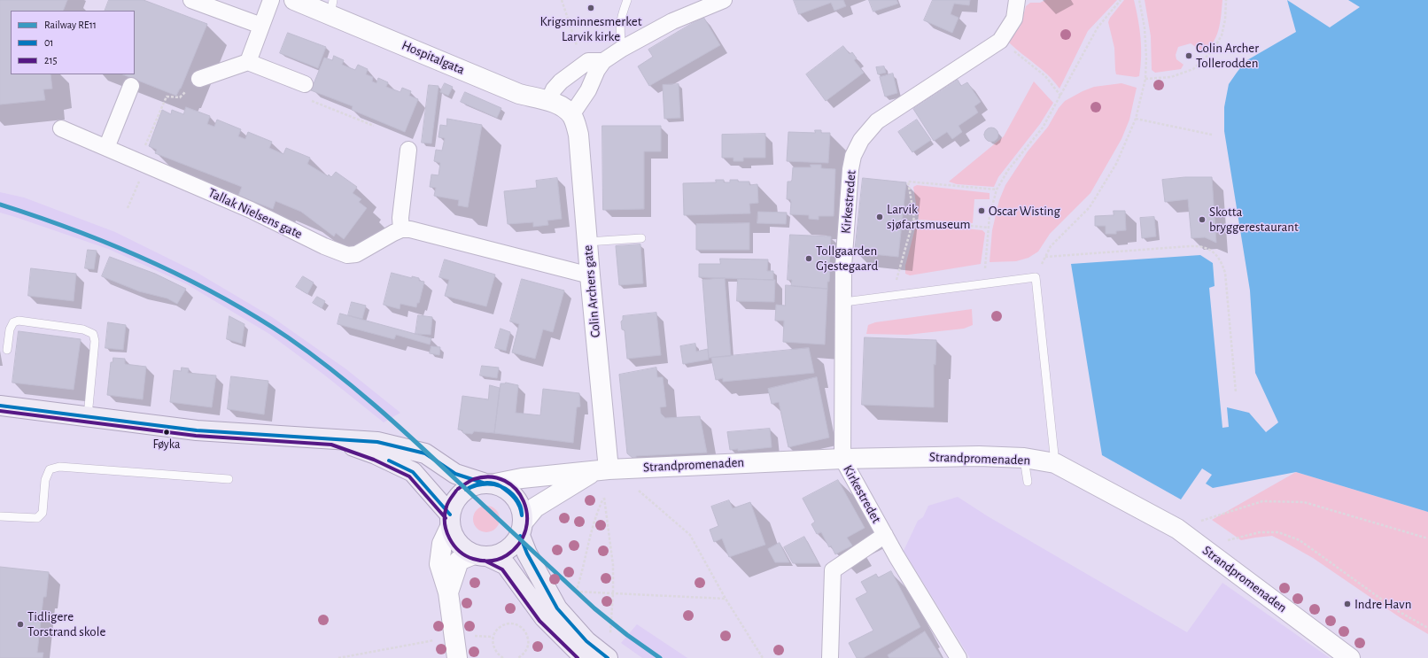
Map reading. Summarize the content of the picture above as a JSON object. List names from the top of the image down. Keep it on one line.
{"streets":{"main road":["Hospitalgata","Colin Archers gate","Strandpromenaden"],"street":["Kirkestredet","Tallak Nielsens gate"]},"crossings":[["Hospitalgata","Colin Archers gate"],["Kirkestredet","Strandpromenaden"],["Colin Archers gate","Strandpromenaden"]],"places":["Krigsminnesmerket Larvik kirke","Colin Archer Tollerodden","Oscar Wisting","Larvik sjøfartsmuseum","Skotta bryggerestaurant","Tollgaarden Gjestegaard","Føyka","Indre Havn","Tidligere Torstrand skole"],"lines":["rail line RE11","transit line 01","transit line 215"],"legend":["Railway RE11","01","215"]}
